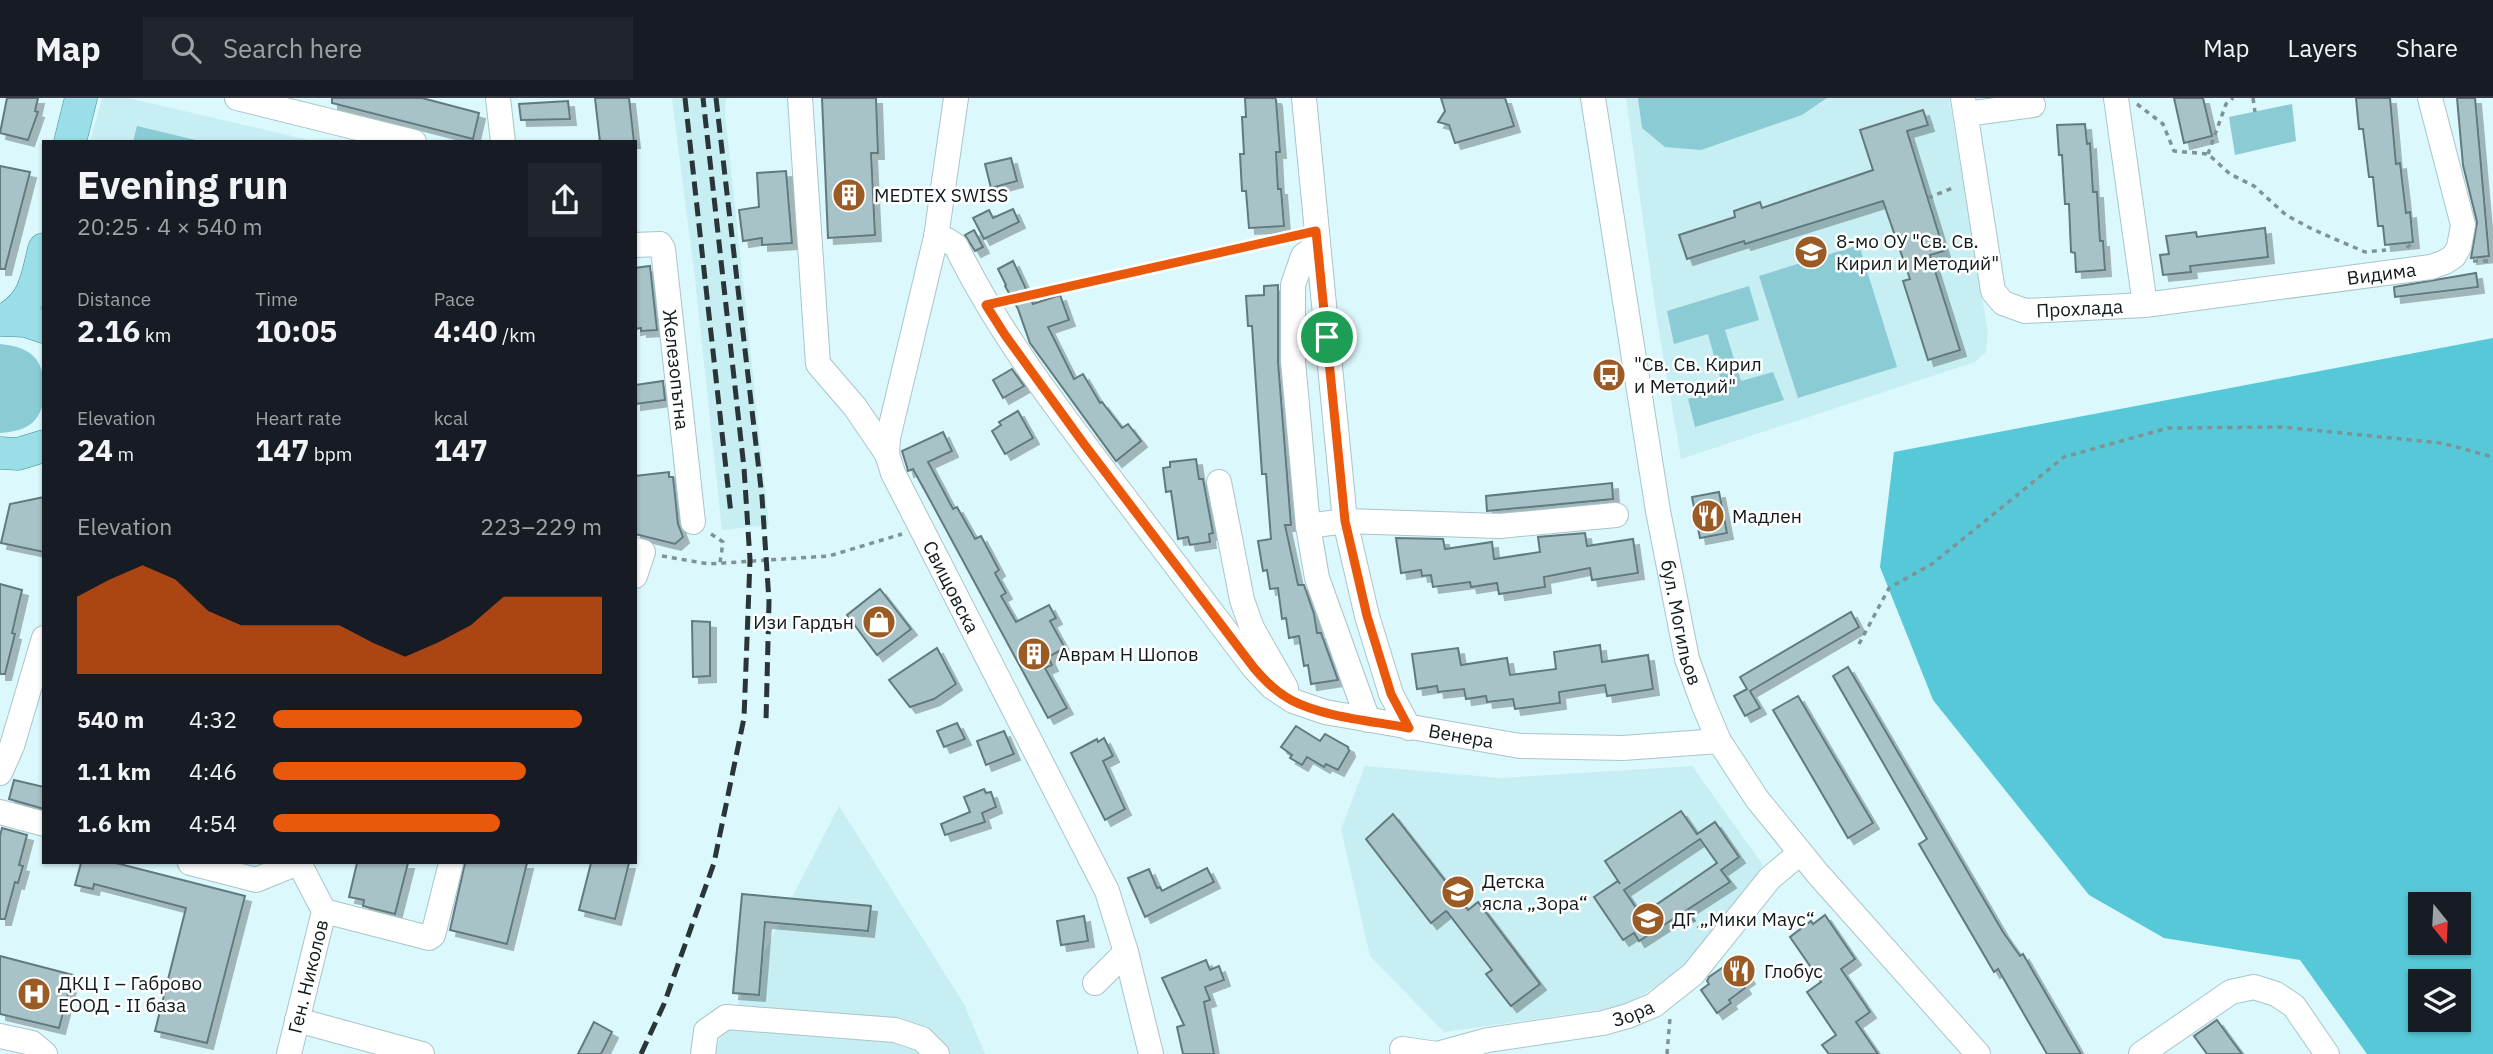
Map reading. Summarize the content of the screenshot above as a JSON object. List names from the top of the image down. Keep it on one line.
{"streets":{"street":["Видима","Прохлада","Железопътна","Свищовска","бул. Могильов","Венера","Ген. Николов","Зора"]},"crossings":[["Видима","Прохлада"],["бул. Могильов","Венера"],["бул. Могильов","Зора"]],"places":{"building":["MEDTEX SWISS","Аврам Н Шопов"],"school or university":["8-мо ОУ \"Св. Св. Кирил и Методий\"","Детска ясла „Зора“","ДГ „Мики Маус“"],"bus stop":["\"Св. Св. Кирил и Методий\""],"restaurant":["Мадлен","Глобус"],"shop":["Изи Гардън"],"hospital":["ДКЦ І – Габрово ЕООД - II база"]},"north":"bottom","page":{"header":"Map","search":"Search here","nav":["Map","Layers","Share"],"heading":["Evening run","20:25 · 4 × 540 m"],"stats":[["Distance","2.16 km"],["Time","10:05"],["Pace","4:40 /km"],["Elevation","24 m"],["Heart rate","147 bpm"],["kcal","147"]],"chart":["Elevation","223–229 m"],"list":[{"name":"540 m","note":"4:32"},{"name":"1.1 km","note":"4:46"},{"name":"1.6 km","note":"4:54"}]}}
